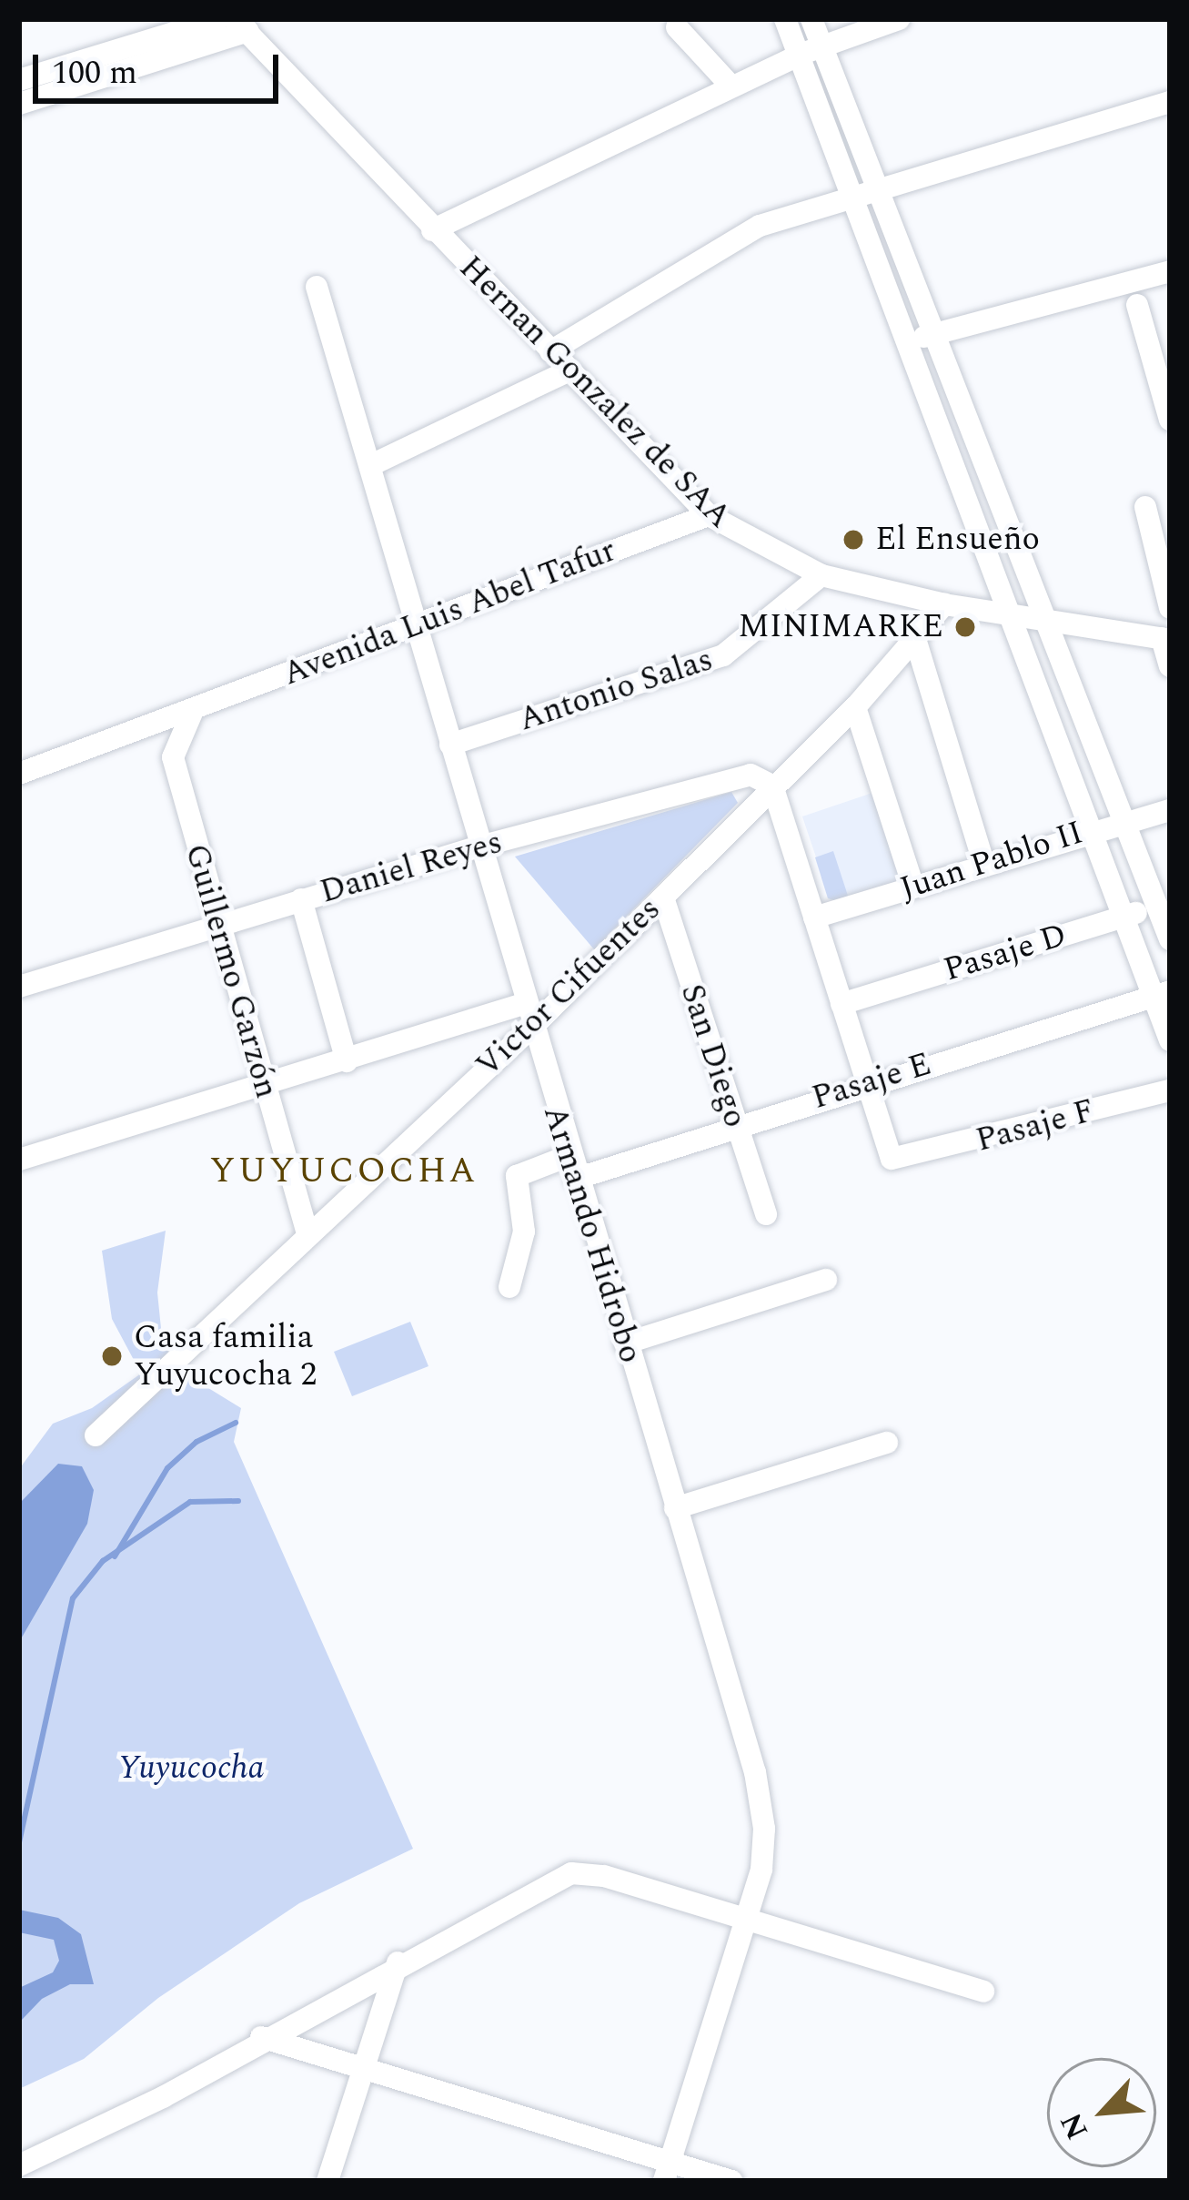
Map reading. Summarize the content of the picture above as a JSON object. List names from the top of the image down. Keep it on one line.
{"streets":{"street":["Hernan Gonzalez de SAA","Avenida Luis Abel Tafur","Antonio Salas","Juan Pablo II","Daniel Reyes","Pasaje D","Guillermo Garzón","Victor Cifuentes","San Diego","Pasaje E","Pasaje F","Armando Hidrobo"]},"crossings":[["Hernan Gonzalez de SAA","Avenida Luis Abel Tafur"],["Hernan Gonzalez de SAA","Antonio Salas"],["Hernan Gonzalez de SAA","Victor Cifuentes"],["Avenida Luis Abel Tafur","Guillermo Garzón"],["Avenida Luis Abel Tafur","Armando Hidrobo"],["Antonio Salas","Armando Hidrobo"],["Daniel Reyes","Guillermo Garzón"],["Daniel Reyes","Victor Cifuentes"],["Daniel Reyes","Armando Hidrobo"],["Guillermo Garzón","Victor Cifuentes"],["Victor Cifuentes","San Diego"],["Victor Cifuentes","Armando Hidrobo"],["San Diego","Pasaje E"],["Pasaje E","Pasaje F"],["Pasaje E","Armando Hidrobo"]],"districts":["YUYUCOCHA"],"parks":["Yuyucocha"],"places":["El Ensueño","MINIMARKE","Casa familia Yuyucocha 2"],"scale_bar":"100 m","north":"bottom left"}
